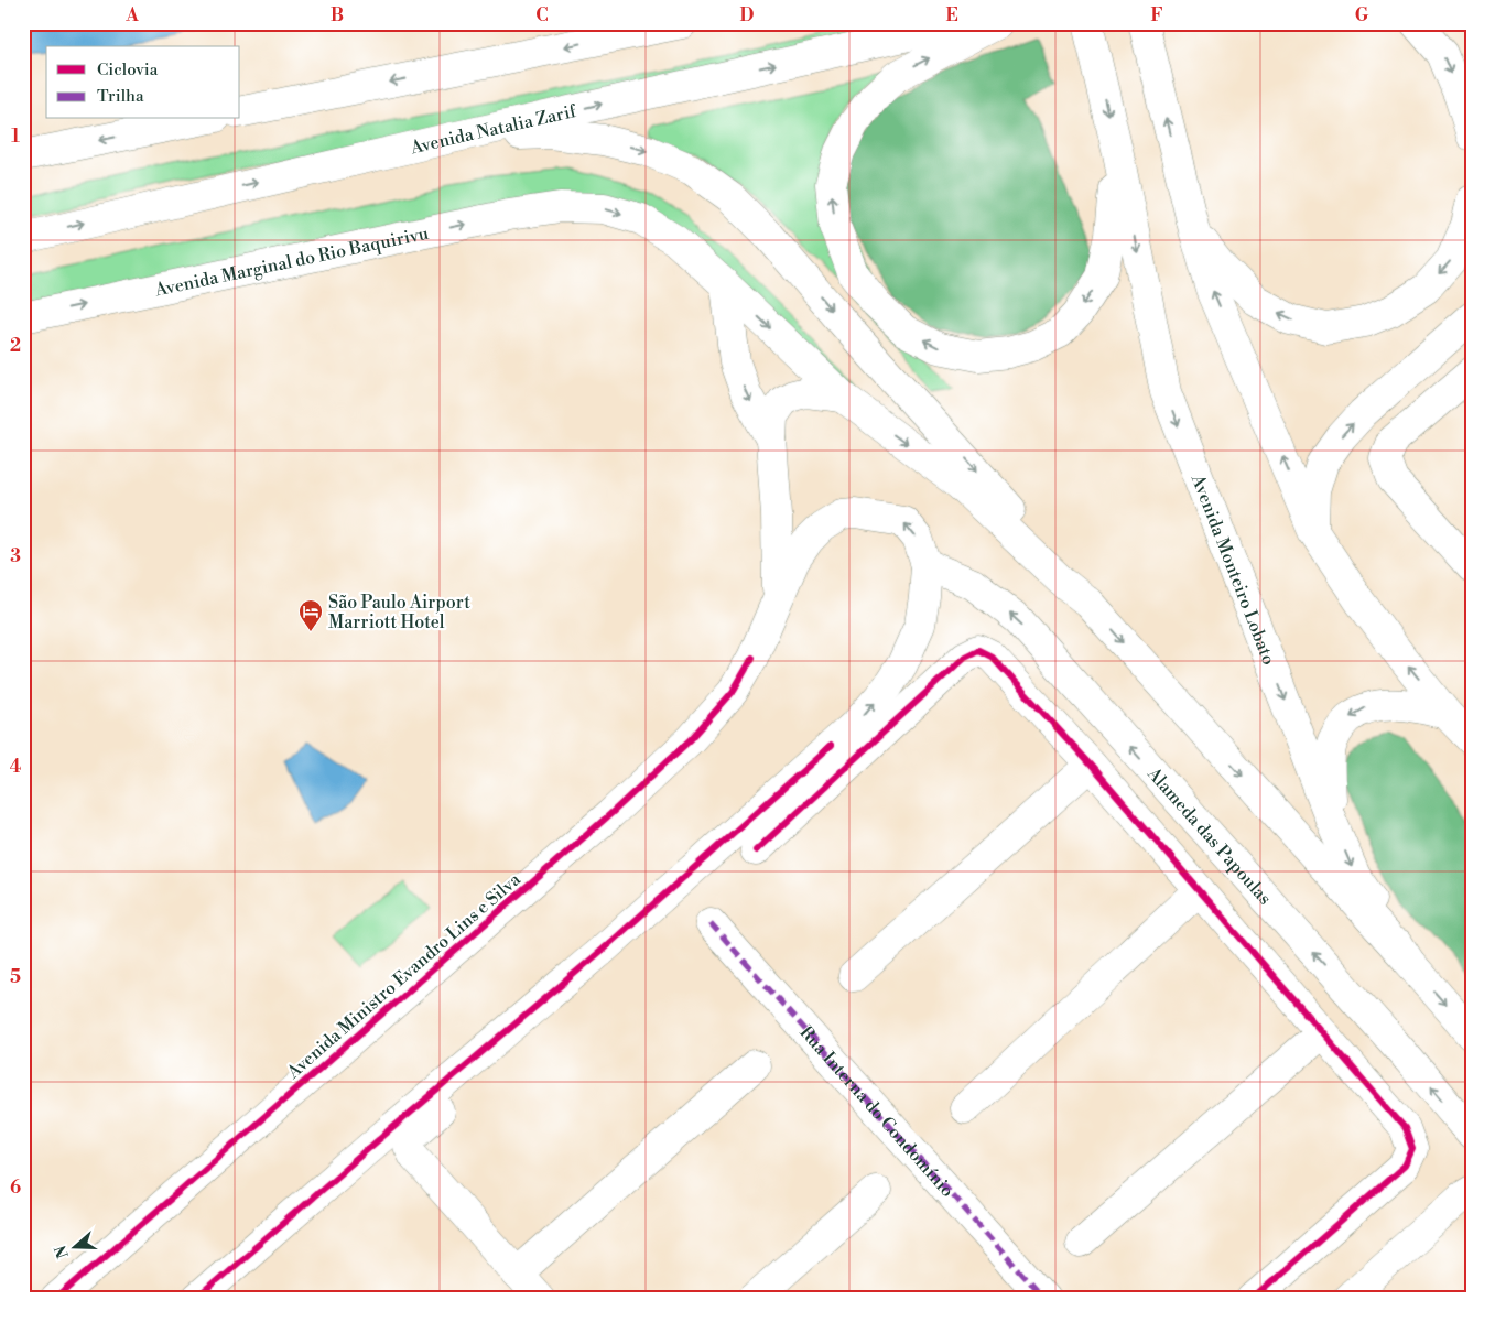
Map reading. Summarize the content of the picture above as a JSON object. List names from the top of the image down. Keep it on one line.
{"streets":{"street":["Avenida Natalia Zarif","Avenida Marginal do Rio Baquirivu","Avenida Monteiro Lobato","Alameda das Papoulas","Avenida Ministro Evandro Lins e Silva","Rua Interna do Condomínio"]},"one_way":["Avenida Marginal do Rio Baquirivu"],"places":{"hotel":["São Paulo Airport Marriott Hotel"]},"legend":["Ciclovia","Trilha"],"north":"left","grid":{"columns":["A","B","C","D","E","F","G"],"rows":["1","2","3","4","5","6"]}}
